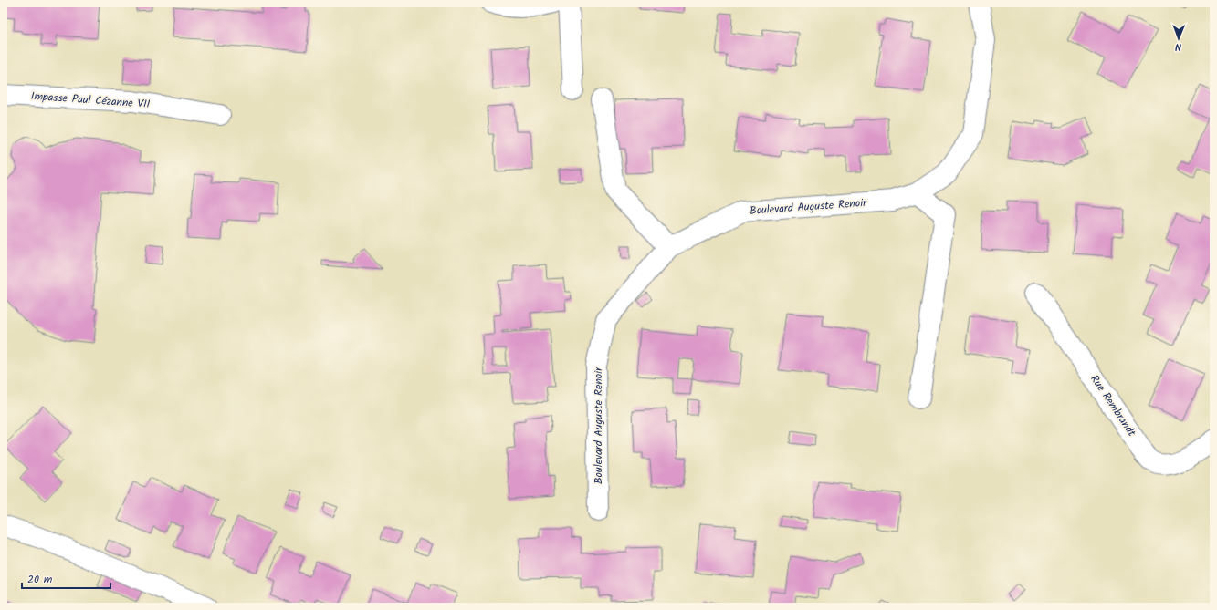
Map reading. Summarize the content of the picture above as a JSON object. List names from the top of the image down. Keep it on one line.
{"streets":{"street":["Impasse Paul Cézanne VII","Boulevard Auguste Renoir","Rue Rembrandt"]},"scale_bar":"20 m","north":"bottom"}
